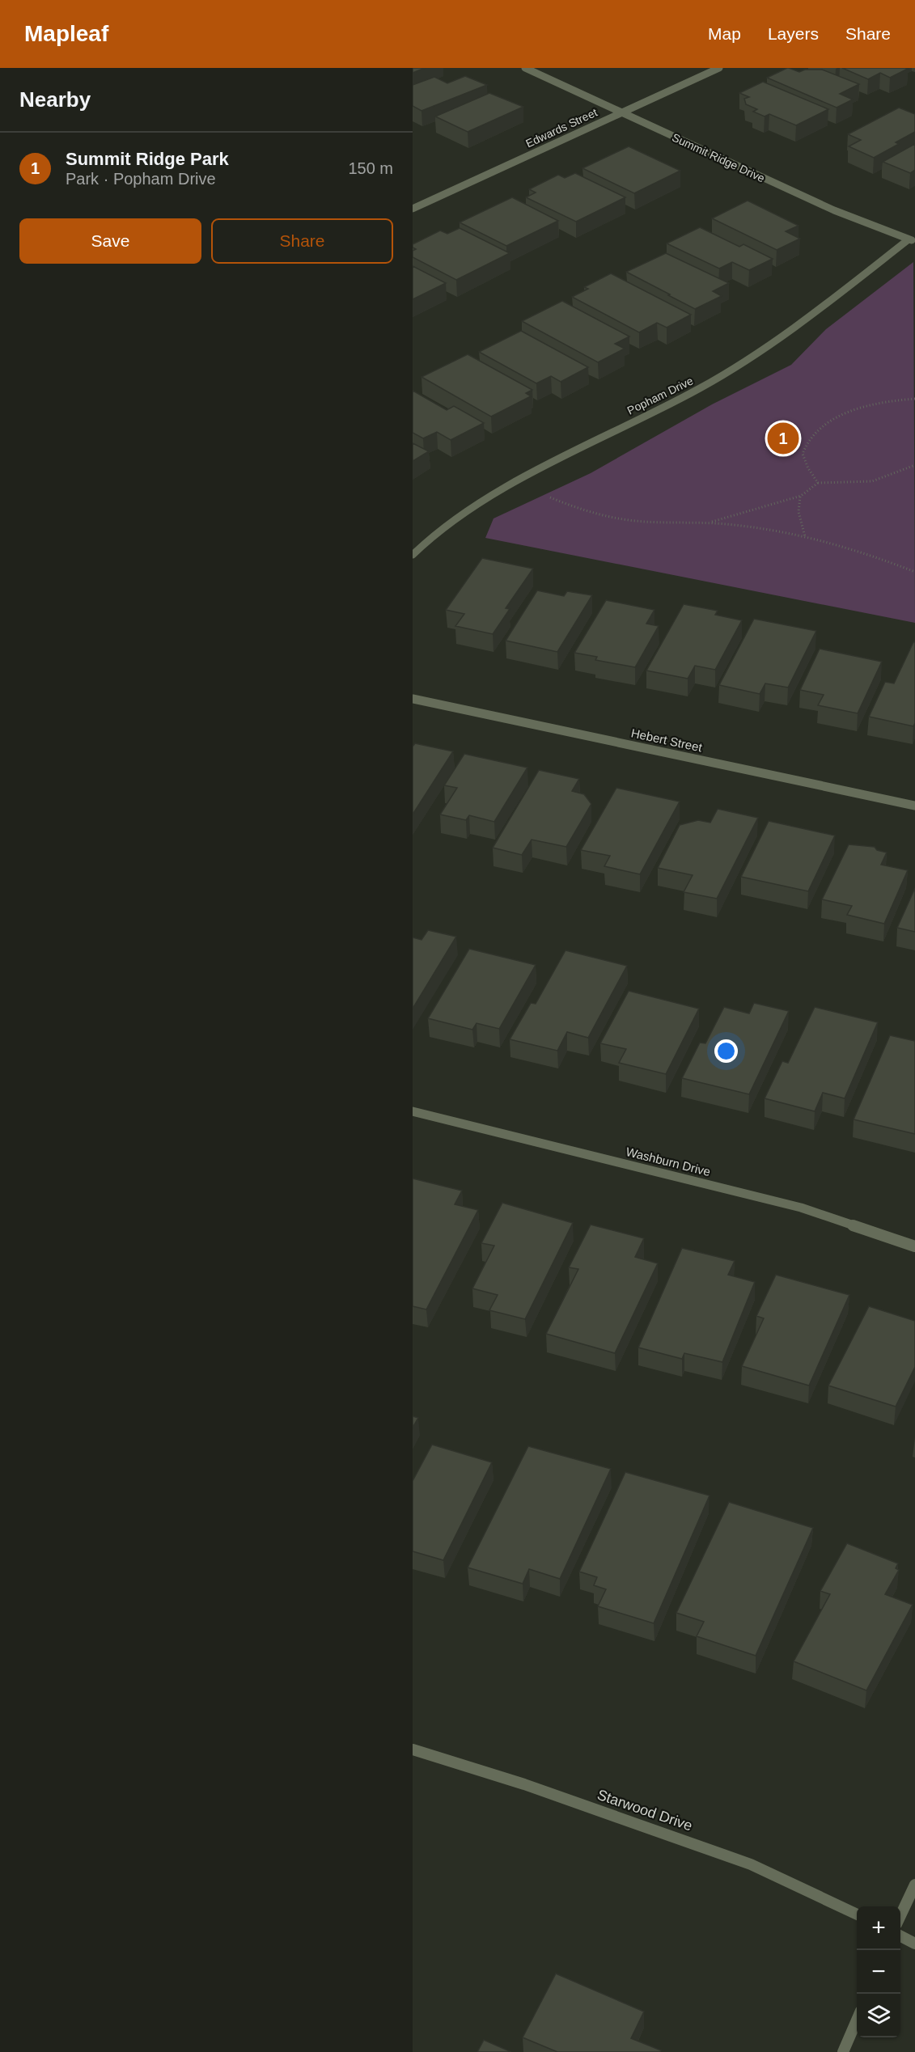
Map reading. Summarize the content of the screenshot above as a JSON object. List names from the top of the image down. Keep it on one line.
{"streets":{"street":["Edwards Street","Summit Ridge Drive","Popham Drive","Hebert Street","Washburn Drive","Starwood Drive"]},"crossings":[["Edwards Street","Summit Ridge Drive"],["Summit Ridge Drive","Popham Drive"]],"page":{"header":"Mapleaf","nav":["Map","Layers","Share"],"heading":"Nearby","list":[{"mark":"1","name":"Summit Ridge Park","note":"Park · Popham Drive","value":"150 m"}],"buttons":["Save","Share"],"pins":"1","map_buttons":["+","−"]}}
